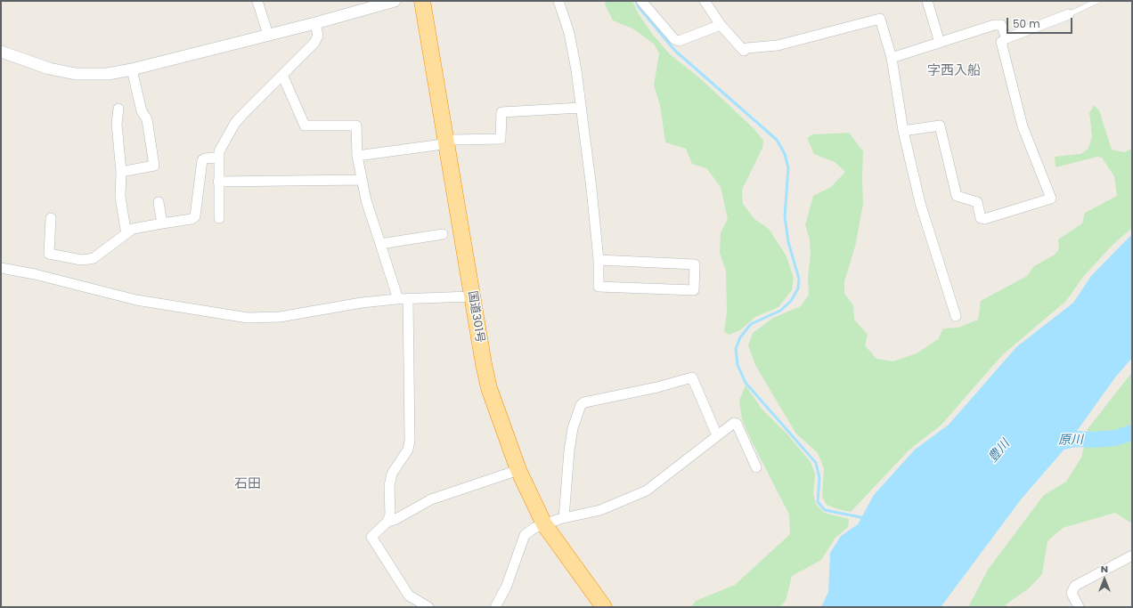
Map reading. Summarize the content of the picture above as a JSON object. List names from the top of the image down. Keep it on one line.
{"streets":{"highway":["国道301号"]},"districts":["字西入船","石田"],"water":["原川","豊川"],"scale_bar":"50 m","north":"top"}
